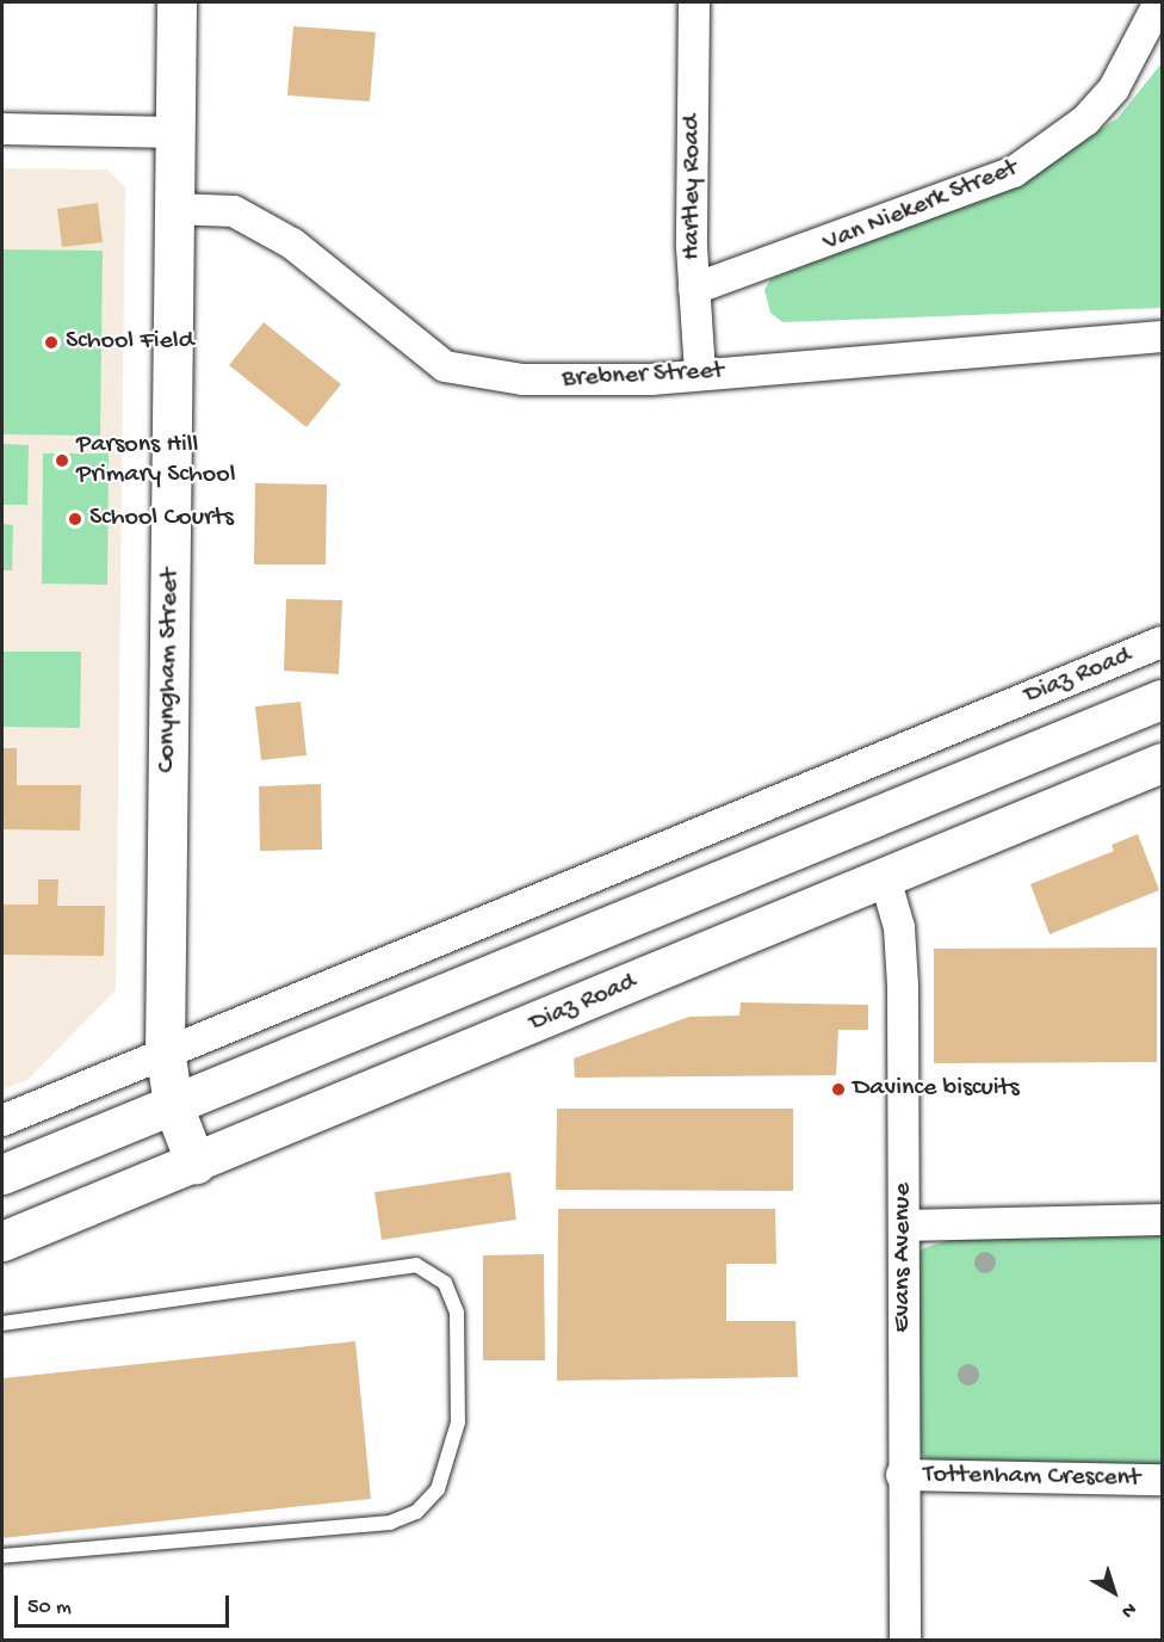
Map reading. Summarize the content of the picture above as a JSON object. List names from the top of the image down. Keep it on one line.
{"streets":{"street":["Hartley Road","Van Niekerk Street","Brebner Street","Conyngham Street","Diaz Road","Evans Avenue","Tottenham Crescent"]},"crossings":[["Hartley Road","Van Niekerk Street"],["Hartley Road","Brebner Street"],["Brebner Street","Conyngham Street"],["Conyngham Street","Diaz Road"],["Diaz Road","Evans Avenue"],["Evans Avenue","Tottenham Crescent"]],"places":["School Field","Parsons Hill Primary School","School Courts","Davince biscuits"],"scale_bar":"50 m","north":"bottom right"}
